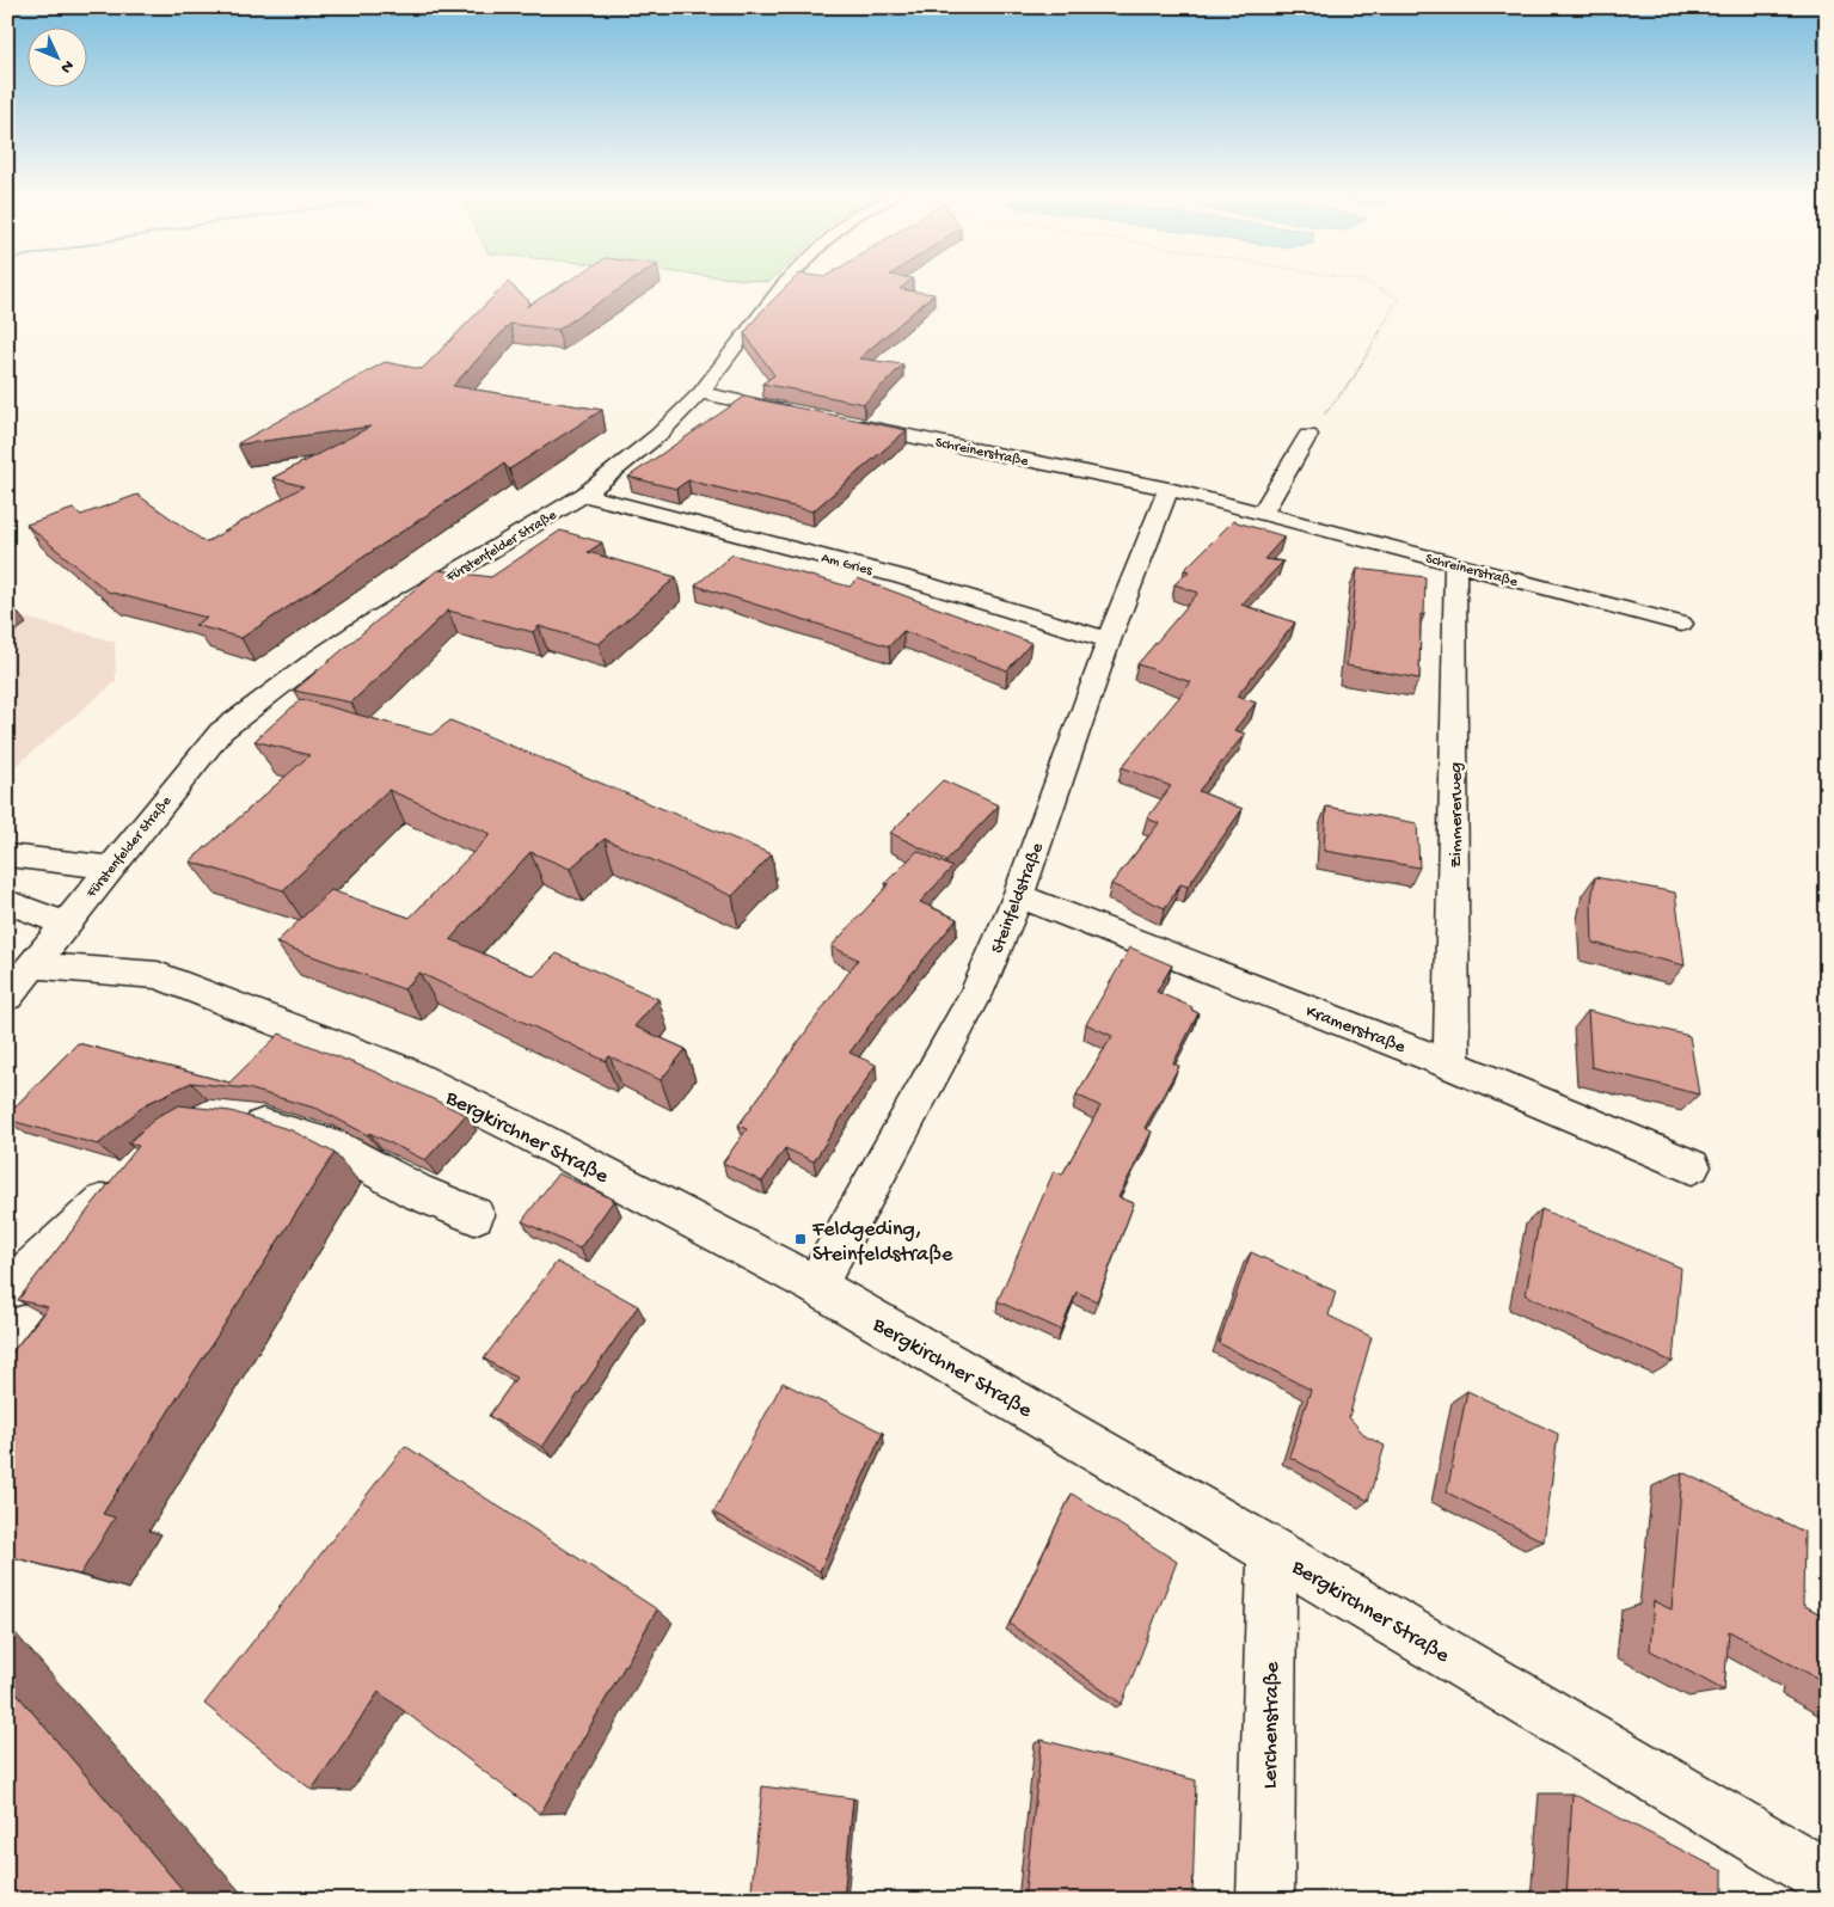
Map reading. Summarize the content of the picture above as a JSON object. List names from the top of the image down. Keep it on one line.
{"streets":{"street":["Schreinerstraße","Fürstenfelder Straße","Am Gries","Zimmererweg","Steinfeldstraße","Kramerstraße","Bergkirchner Straße","Lerchenstraße"]},"crossings":[["Schreinerstraße","Zimmererweg"],["Schreinerstraße","Steinfeldstraße"],["Fürstenfelder Straße","Am Gries"],["Fürstenfelder Straße","Bergkirchner Straße"],["Am Gries","Steinfeldstraße"],["Zimmererweg","Kramerstraße"],["Steinfeldstraße","Kramerstraße"],["Steinfeldstraße","Bergkirchner Straße"],["Bergkirchner Straße","Lerchenstraße"]],"places":{"transit":["Feldgeding, Steinfeldstraße"]},"north":"bottom right"}
